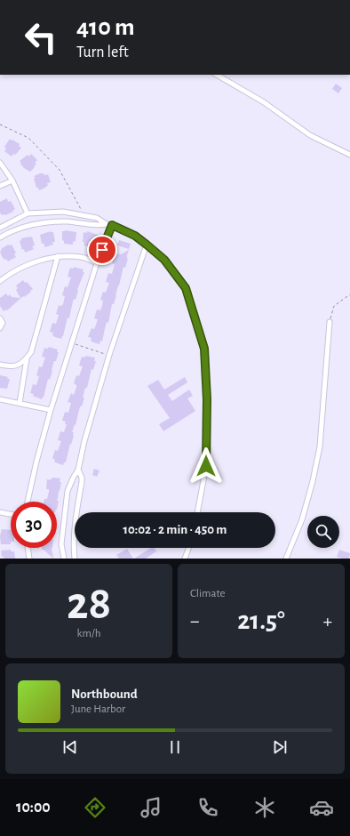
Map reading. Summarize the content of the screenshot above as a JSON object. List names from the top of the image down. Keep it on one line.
{"page":{"turn":["410 m","Turn left"],"limit":"30","trip":"10:02 · 2 min · 450 m","tile":[["28","km/h"],"Climate"],"heat":["−","21.5°","+"],"song":["Northbound","June Harbor"],"tabs":"10:00"}}
